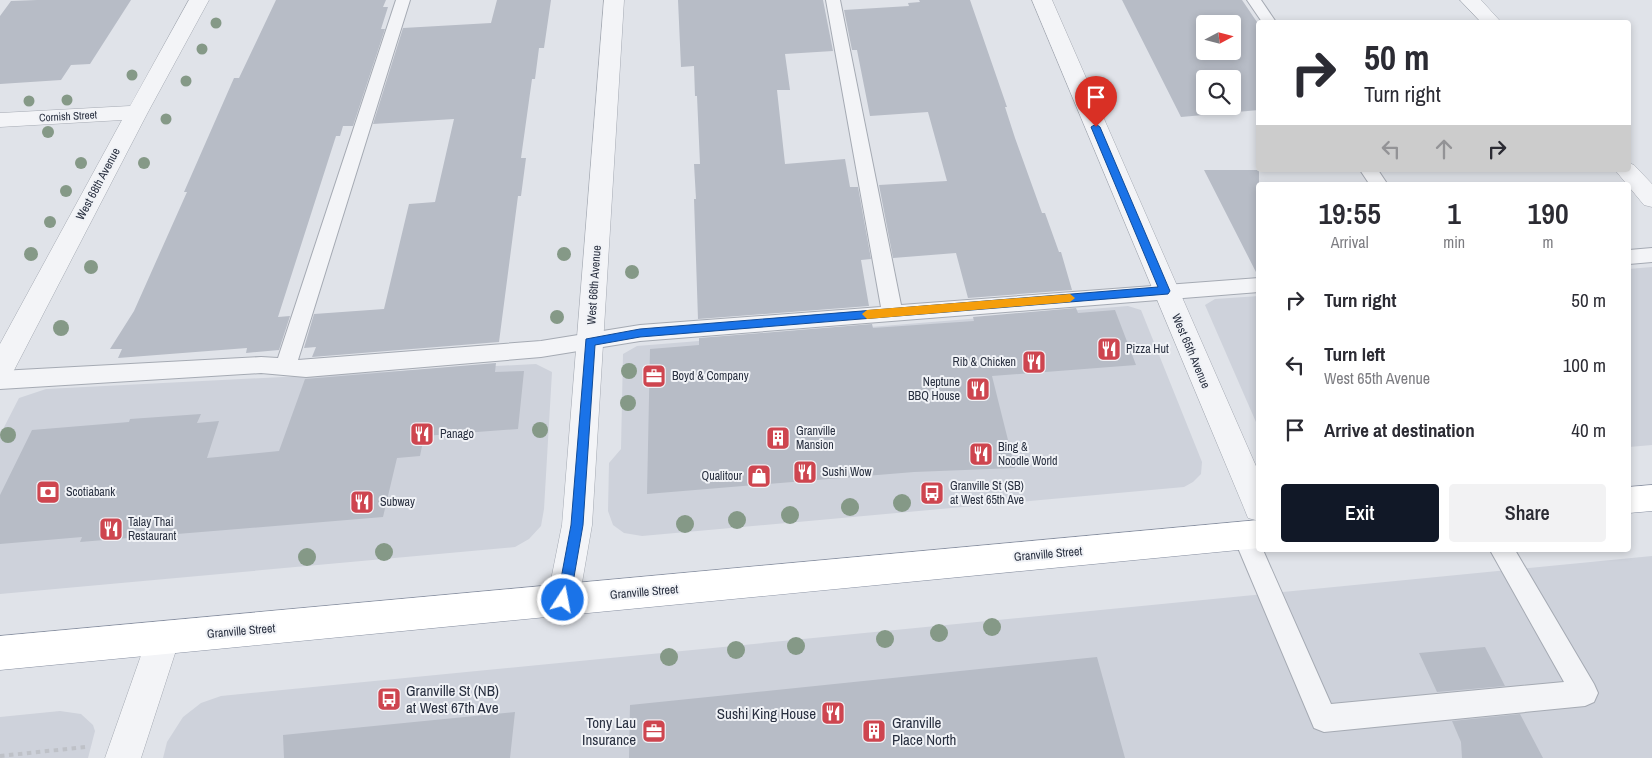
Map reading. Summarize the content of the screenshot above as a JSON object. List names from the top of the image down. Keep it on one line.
{"streets":{"highway":["Granville Street"],"street":["Cornish Street","West 68th Avenue","West 66th Avenue","West 65th Avenue"]},"crossings":[["Cornish Street","West 68th Avenue"],["West 66th Avenue","Granville Street"]],"places":{"restaurant":["Pizza Hut","Rib & Chicken","Neptune BBQ House","Panago","Bing & Noodle World","Sushi Wow","Subway","Talay Thai Restaurant","Sushi King House"],"office":["Boyd & Company","Tony Lau Insurance"],"building":["Granville Mansion","Granville Place North"],"shop":["Qualitour"],"bank":["Scotiabank"],"bus stop":["Granville St (SB) at West 65th Ave","Granville St (NB) at West 67th Ave"]},"north":"right","page":{"turn":["50 m","Turn right"],"eta":["19:55","Arrival","1","min","190","m"],"list":[{"name":"Turn right","value":"50 m"},{"name":"Turn left","note":"West 65th Avenue","value":"100 m"},{"name":"Arrive at destination","value":"40 m"}],"buttons":["Exit","Share"]}}
